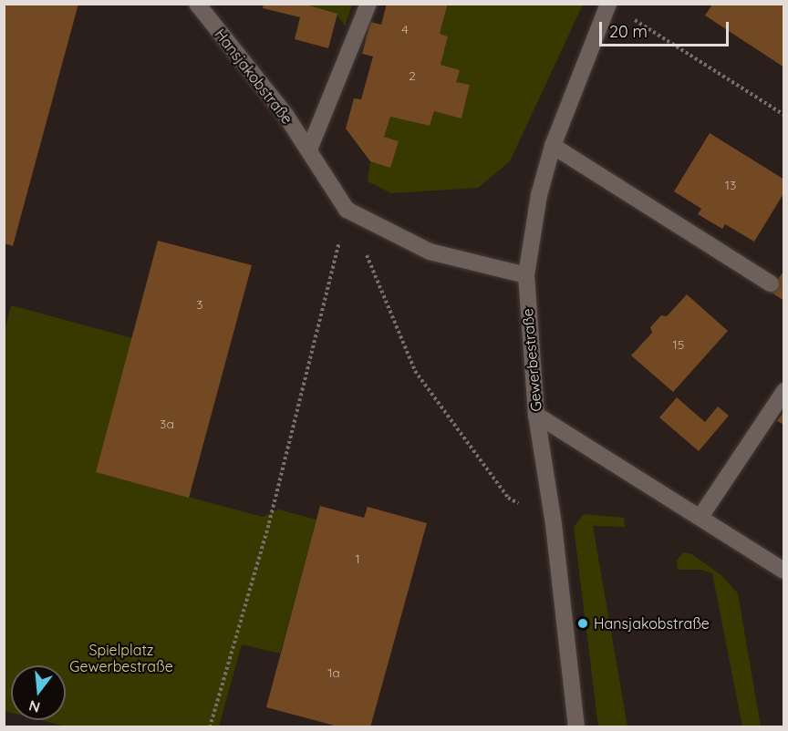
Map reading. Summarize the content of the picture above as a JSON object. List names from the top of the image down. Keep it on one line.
{"streets":{"street":["Hansjakobstraße","Gewerbestraße"]},"parks":["Spielplatz Gewerbestraße"],"places":["Hansjakobstraße"],"house_numbers":["4","2","13","3","15","3a","1","1a"],"scale_bar":"20 m","north":"bottom"}
